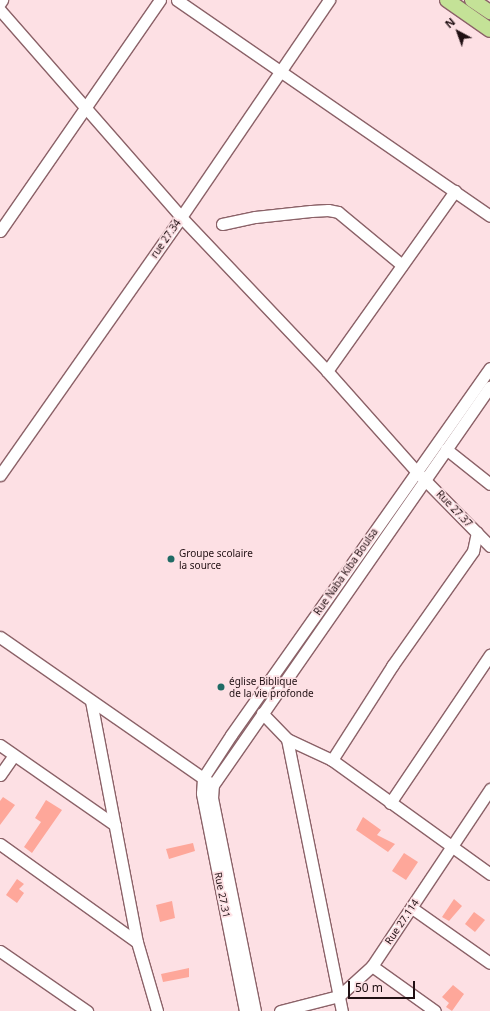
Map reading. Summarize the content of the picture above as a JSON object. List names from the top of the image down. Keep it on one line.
{"streets":{"street":["rue 27.34","Rue 27.37","Rue Naba Kiba Boulsa","Rue 27.31","Rue 27.114"]},"crossings":[["rue 27.34","Rue 27.37"],["Rue 27.37","Rue Naba Kiba Boulsa"],["Rue Naba Kiba Boulsa","Rue 27.31"]],"places":["Groupe scolaire la source","église Biblique de la vie profonde"],"scale_bar":"50 m","north":"top left"}
